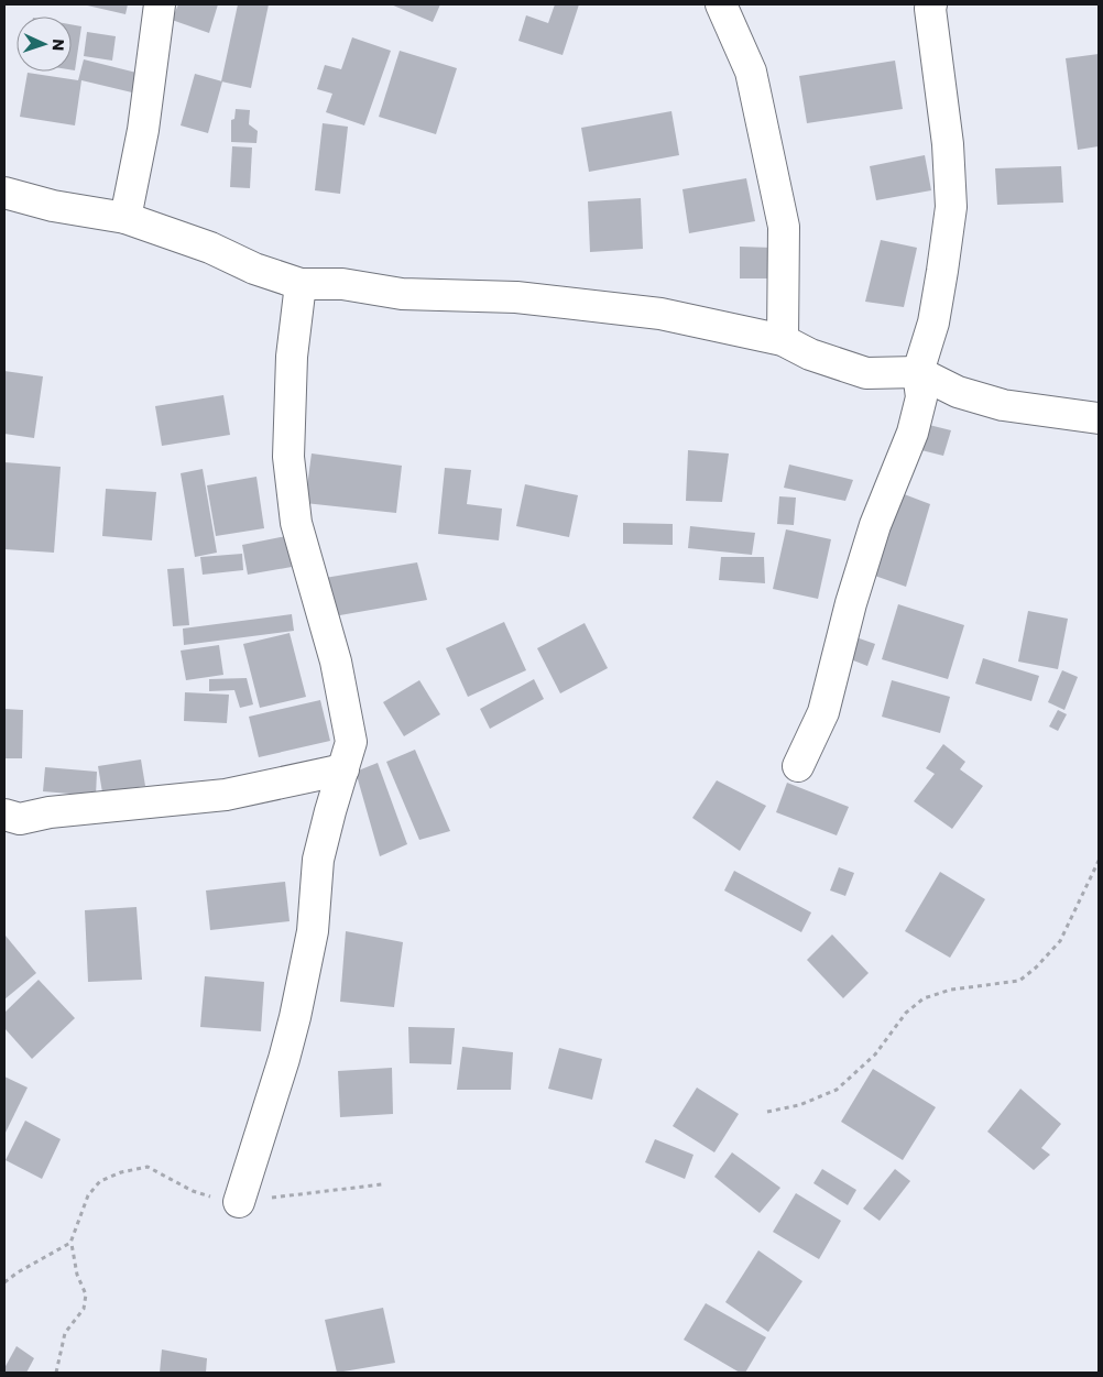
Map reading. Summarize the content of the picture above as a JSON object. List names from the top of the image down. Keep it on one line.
{"north":"right"}
